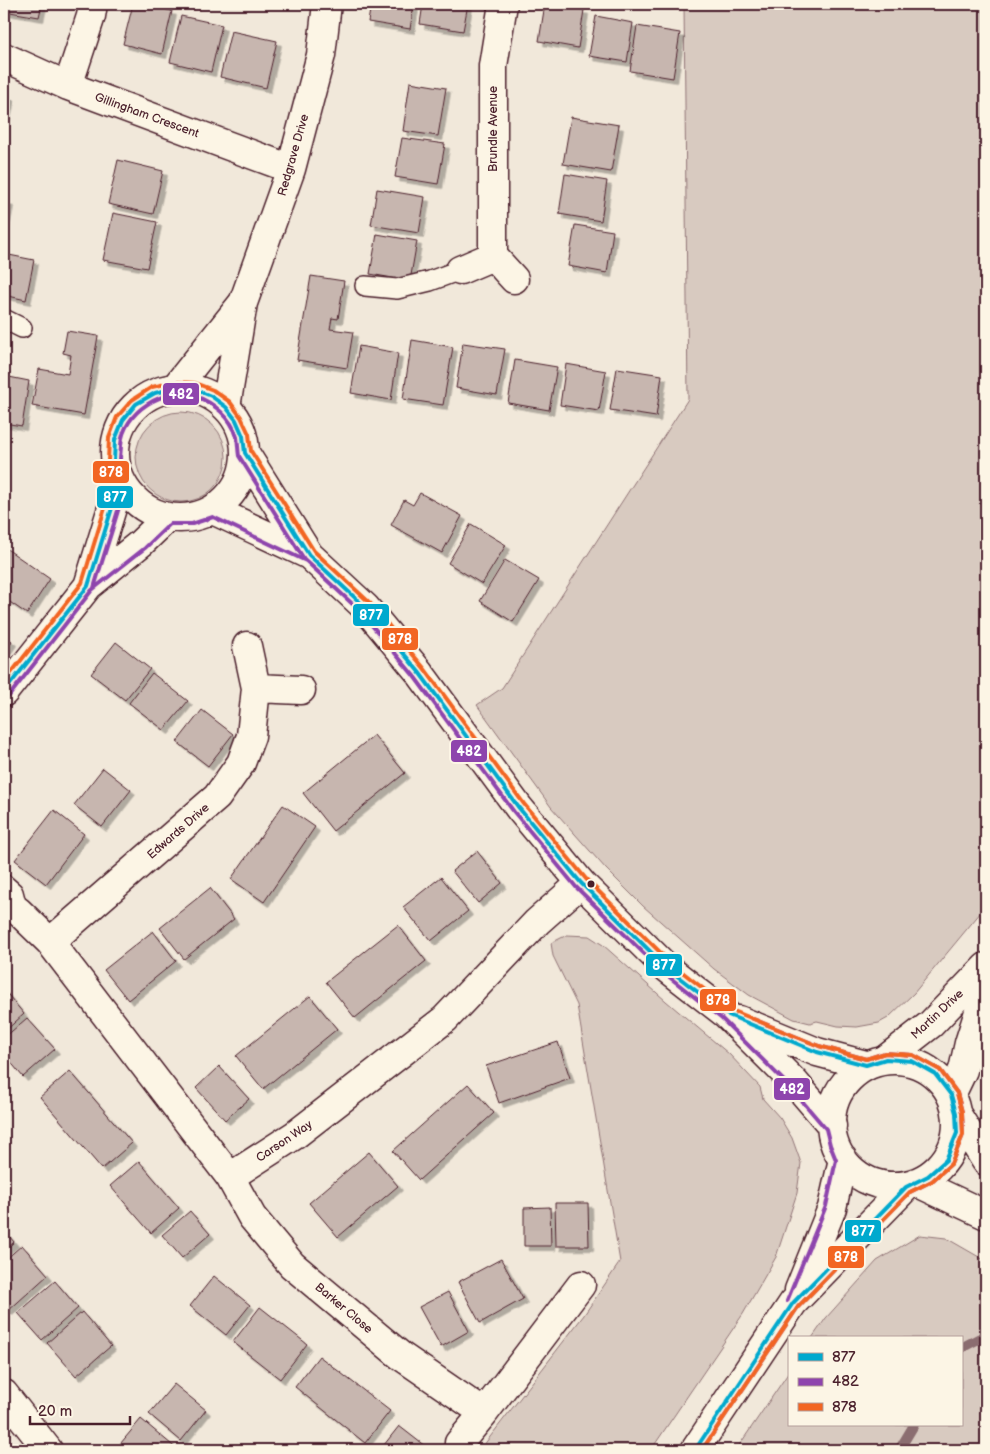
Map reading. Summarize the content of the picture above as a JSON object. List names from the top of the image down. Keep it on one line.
{"streets":{"street":["Gillingham Crescent","Brundle Avenue","Redgrave Drive","Edwards Drive","Martin Drive","Carson Way","Barker Close"]},"crossings":[["Gillingham Crescent","Redgrave Drive"],["Carson Way","Barker Close"]],"lines":["transit line 878","transit line 877","transit line 482"],"legend":["877","482","878"],"scale_bar":"20 m"}
